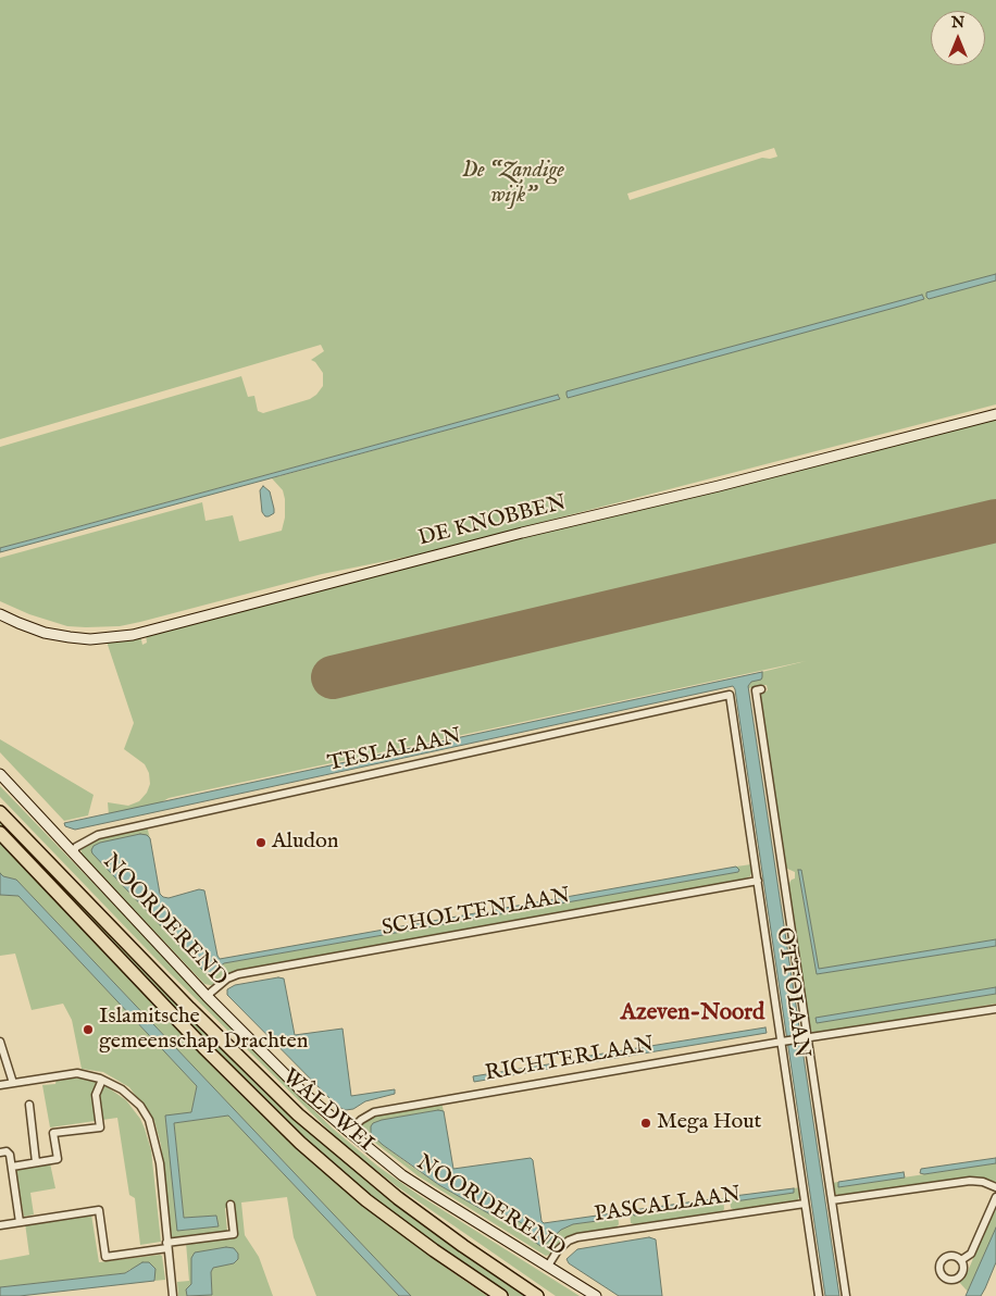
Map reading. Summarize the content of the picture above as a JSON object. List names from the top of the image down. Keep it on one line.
{"streets":{"highway":["WÂLDWEI"],"street":["DE KNOBBEN","TESLALAAN","SCHOLTENLAAN","NOORDEREND","OTTOLAAN","RICHTERLAAN","PASCALLAAN"]},"crossings":[["TESLALAAN","NOORDEREND"],["TESLALAAN","OTTOLAAN"],["SCHOLTENLAAN","NOORDEREND"],["SCHOLTENLAAN","OTTOLAAN"],["NOORDEREND","RICHTERLAAN"],["NOORDEREND","PASCALLAAN"],["OTTOLAAN","RICHTERLAAN"],["OTTOLAAN","PASCALLAAN"]],"districts":["Azeven-Noord"],"parks":["De “Zandige wijk”"],"places":["Aludon","Islamitsche gemeenschap Drachten","Mega Hout"],"north":"top"}
